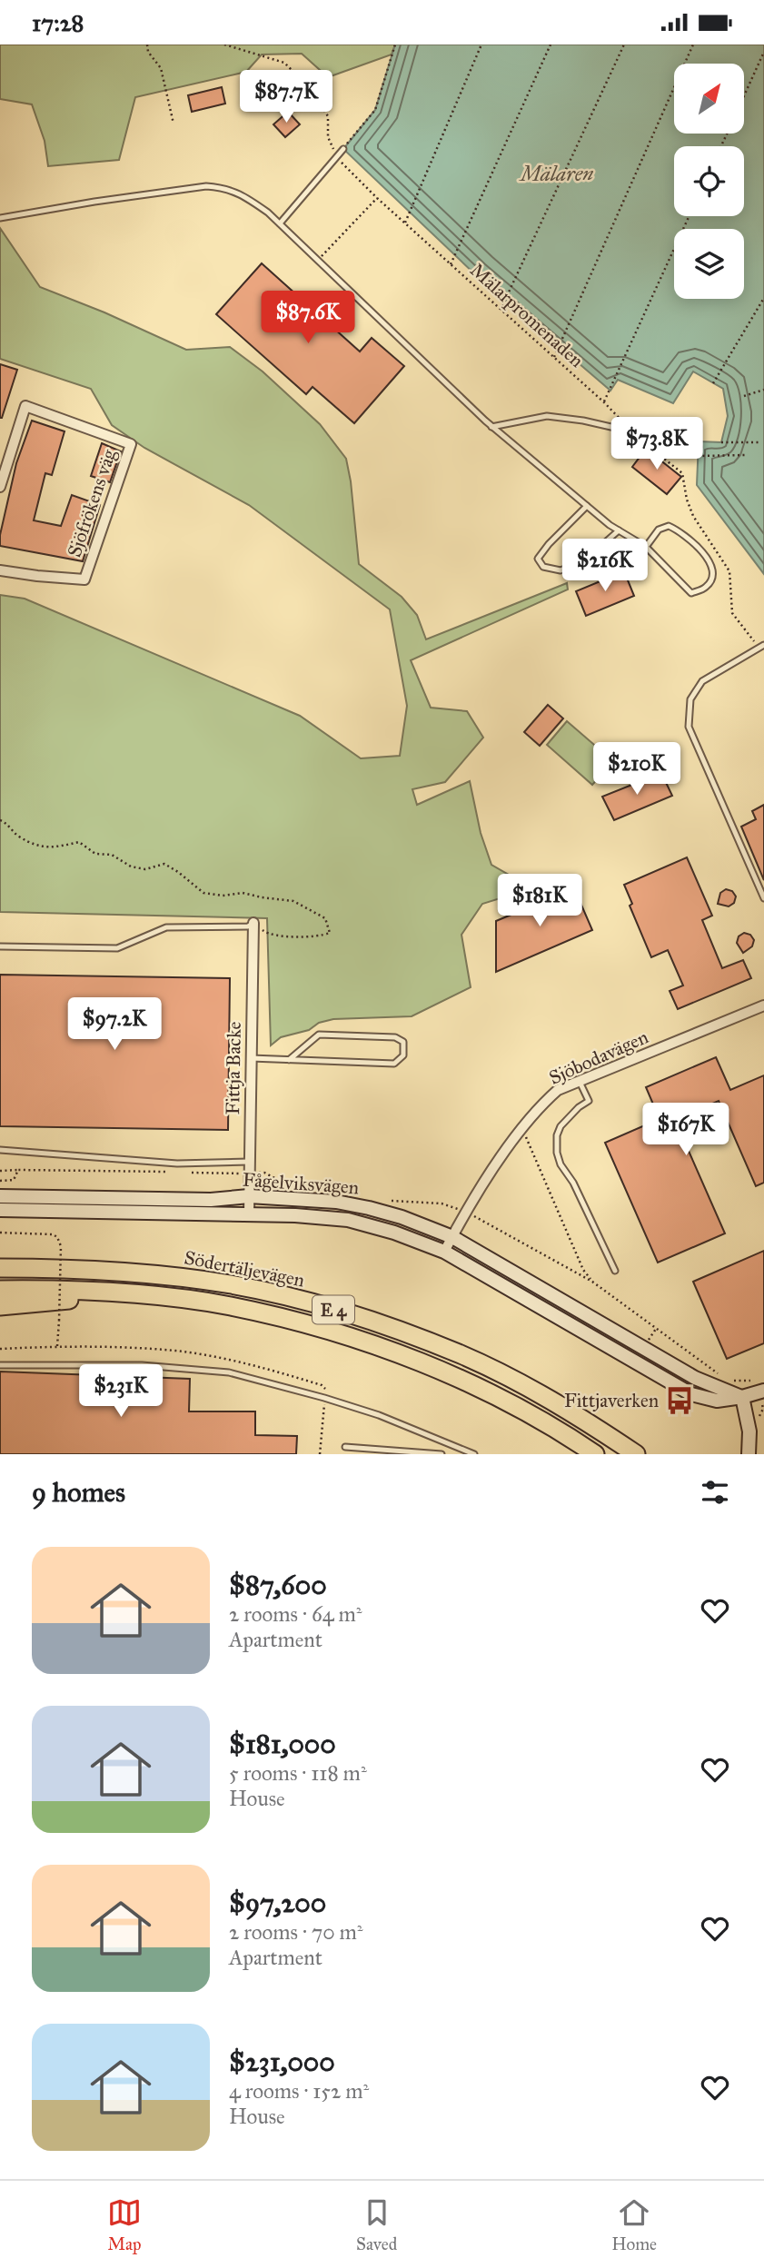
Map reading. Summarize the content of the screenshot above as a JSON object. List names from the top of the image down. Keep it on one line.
{"streets":{"highway":["Södertäljevägen","E 4"],"main road":["Fågelviksvägen"],"street":["Sjöfrökens väg","Sjöbodavägen","Fittja Backe"],"path":["Mälarpromenaden"]},"crossings":[["Sjöbodavägen","Fågelviksvägen"],["Fittja Backe","Fågelviksvägen"]],"water":["Mälaren"],"places":{"bus stop":["Fittjaverken"]},"north":"top right","page":{"status":"17:28","price":["$87.7K","$87.6K","$73.8K","$216K","$210K","$181K","$97.2K","$167K","$231K"],"heading":"9 homes","list":[{"name":"$87,600","note":"2 rooms · 64 m² · Apartment"},{"name":"$181,000","note":"5 rooms · 118 m² · House"},{"name":"$97,200","note":"2 rooms · 70 m² · Apartment"},{"name":"$231,000","note":"4 rooms · 152 m² · House"}],"tabs":["Map","Saved","Home"]}}
